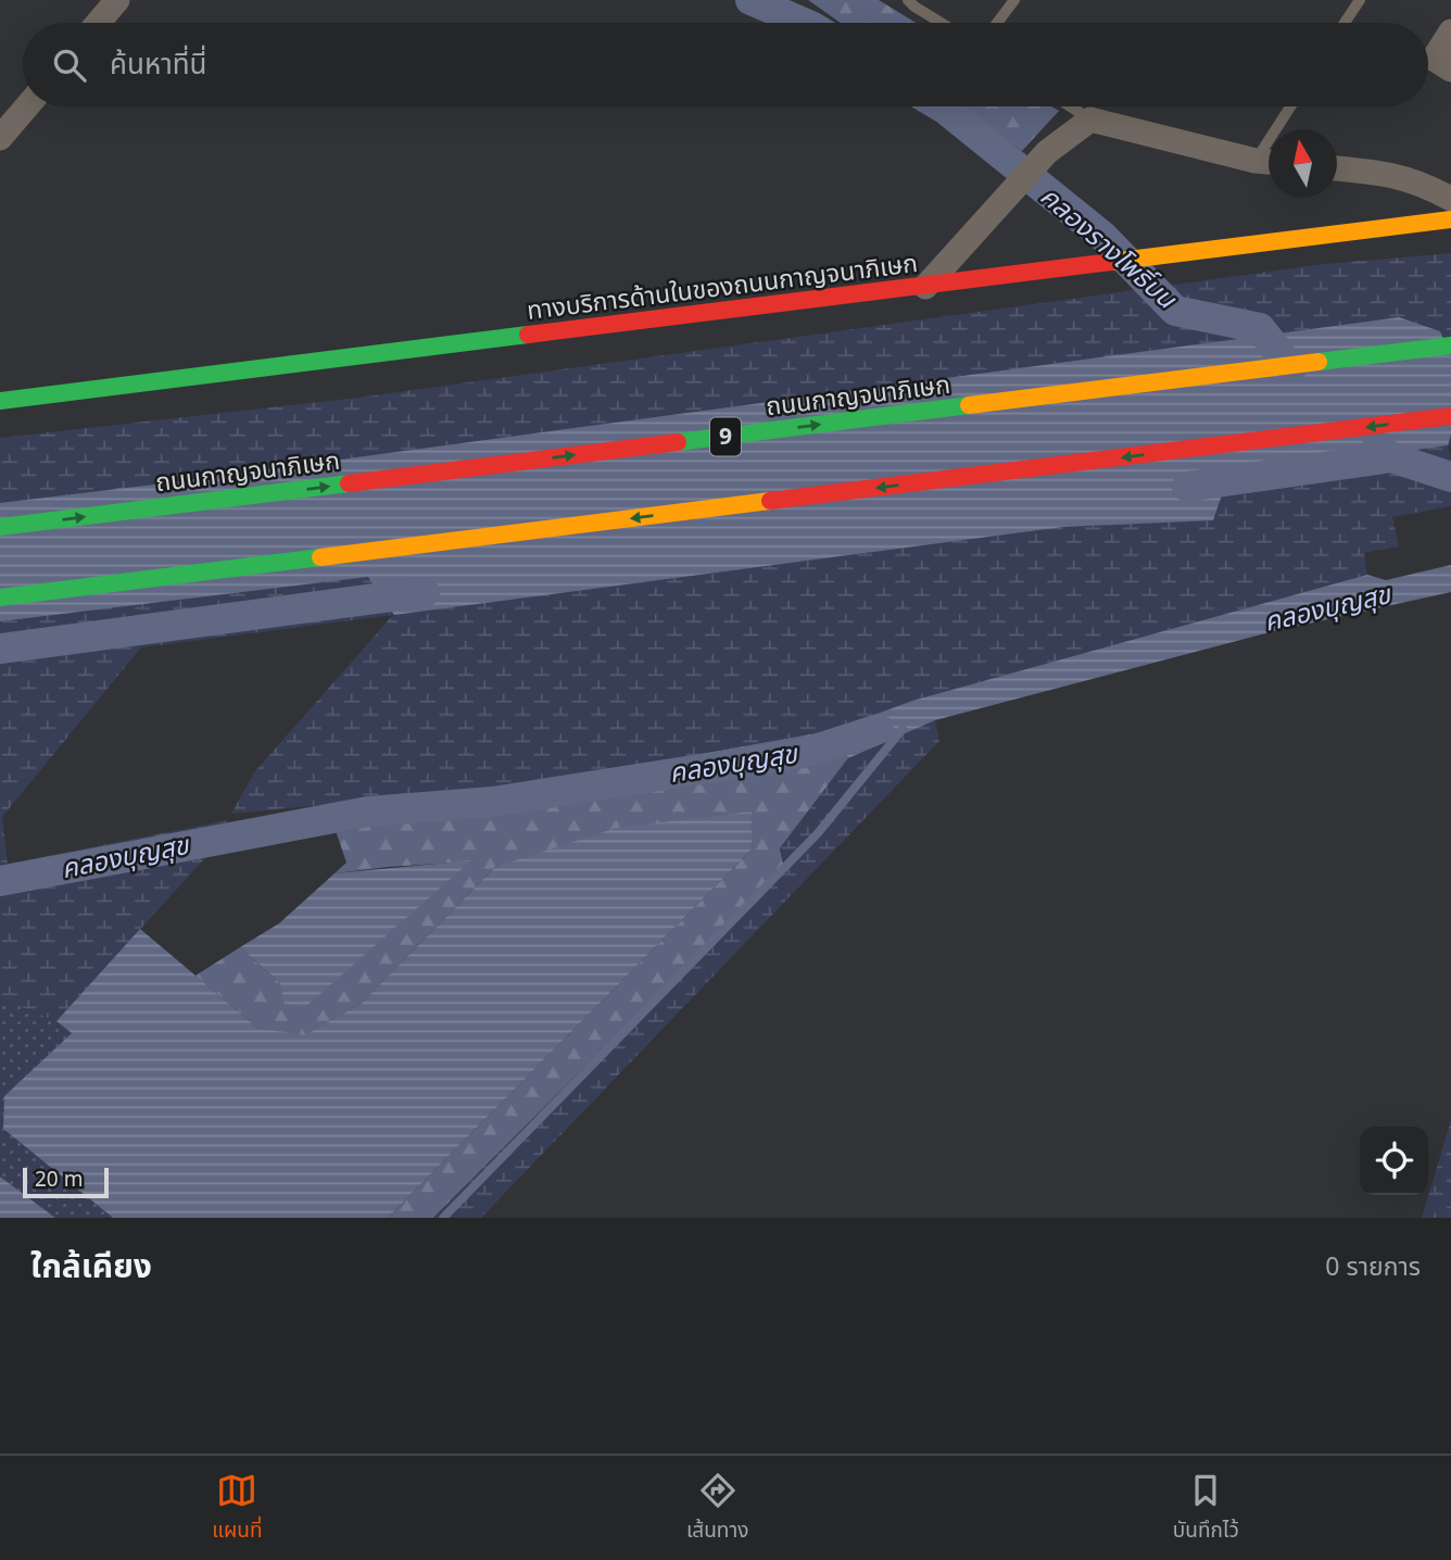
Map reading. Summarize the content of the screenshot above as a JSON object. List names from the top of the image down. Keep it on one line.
{"streets":{"main road":["ทางบริการด้านในของถนนกาญจนาภิเษก","ถนนกาญจนาภิเษก","9"]},"water":["คลองรางโพธิ์บน","คลองบุญสุข"],"scale_bar":"20 m","north":"top","page":{"search":"ค้นหาที่นี่","scale":"20 m","heading":["ใกล้เคียง","0 รายการ"],"nav":["แผนที่","เส้นทาง","บันทึกไว้"]}}
